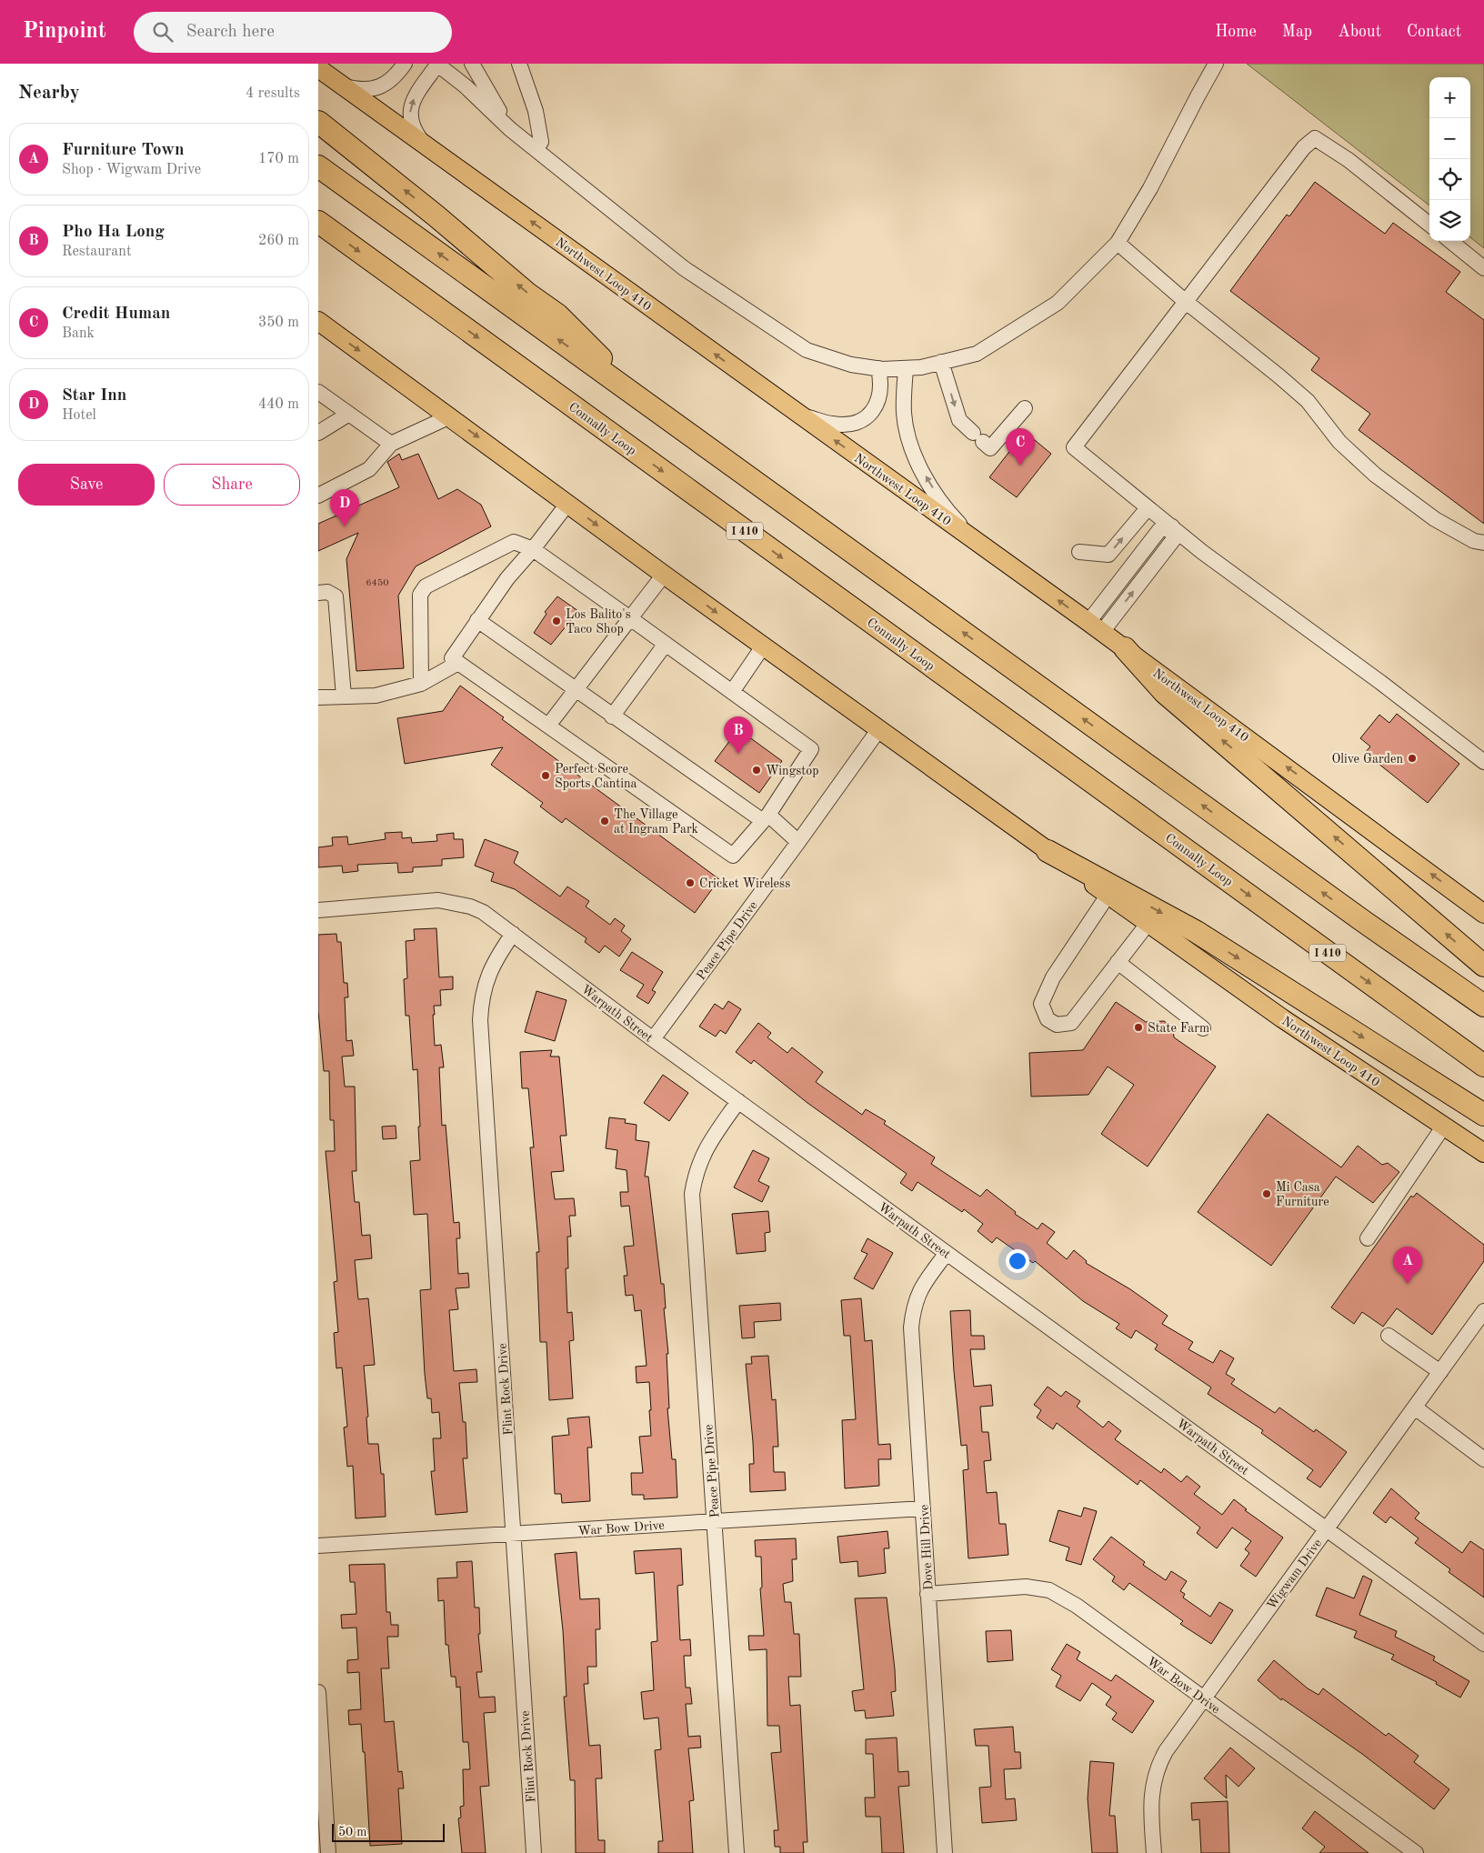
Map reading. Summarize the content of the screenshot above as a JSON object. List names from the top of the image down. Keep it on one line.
{"streets":{"highway":["Connally Loop","I 410"],"main road":["Northwest Loop 410"],"street":["Peace Pipe Drive","Warpath Street","Flint Rock Drive","War Bow Drive","Dove Hill Drive","Wigwam Drive"]},"crossings":[["Northwest Loop 410","Peace Pipe Drive"],["Peace Pipe Drive","Warpath Street"],["Peace Pipe Drive","War Bow Drive"],["Warpath Street","Flint Rock Drive"],["Warpath Street","Dove Hill Drive"],["Warpath Street","Wigwam Drive"],["Flint Rock Drive","War Bow Drive"],["War Bow Drive","Dove Hill Drive"],["War Bow Drive","Wigwam Drive"]],"places":["Los Balito's Taco Shop","Olive Garden","Wingstop","Perfect Score Sports Cantina","The Village at Ingram Park","Cricket Wireless","State Farm","Mi Casa Furniture"],"house_numbers":["6450"],"scale_bar":"50 m","page":{"header":"Pinpoint","search":"Search here","nav":["Home","Map","About","Contact"],"heading":["Nearby","4 results"],"map_buttons":["+","−"],"list":[{"mark":"A","name":"Furniture Town","note":"Shop · Wigwam Drive","value":"170 m"},{"mark":"B","name":"Pho Ha Long","note":"Restaurant","value":"260 m"},{"mark":"C","name":"Credit Human","note":"Bank","value":"350 m"},{"mark":"D","name":"Star Inn","note":"Hotel","value":"440 m"}],"pins":["C","D","B","A"],"buttons":["Save","Share"],"scale":"50 m"}}
